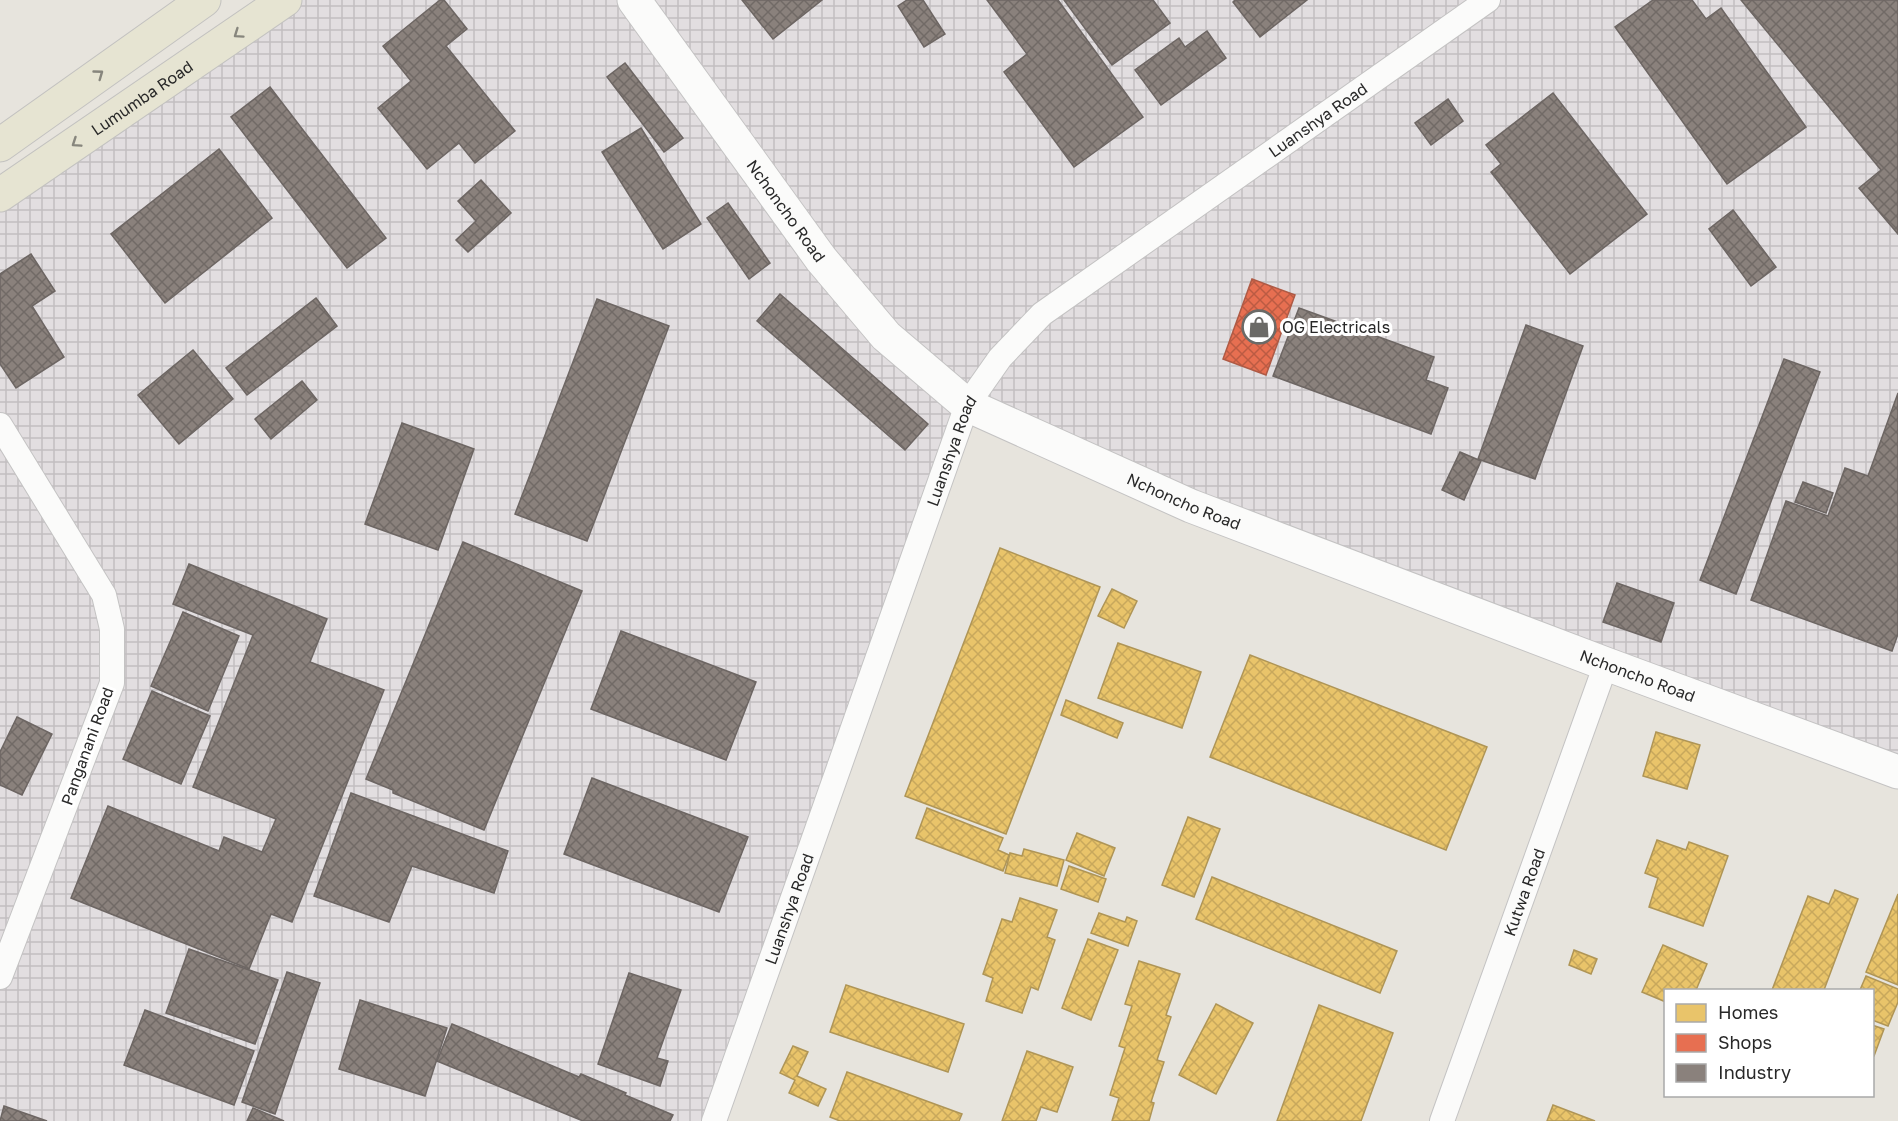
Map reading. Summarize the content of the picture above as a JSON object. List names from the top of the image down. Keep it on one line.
{"streets":{"main road":["Lumumba Road"],"street":["Luanshya Road","Nchoncho Road","Panganani Road","Kutwa Road"]},"crossings":[["Luanshya Road","Nchoncho Road"],["Nchoncho Road","Kutwa Road"]],"places":{"shop":["OG Electricals"]},"legend":["Homes","Shops","Industry"]}
